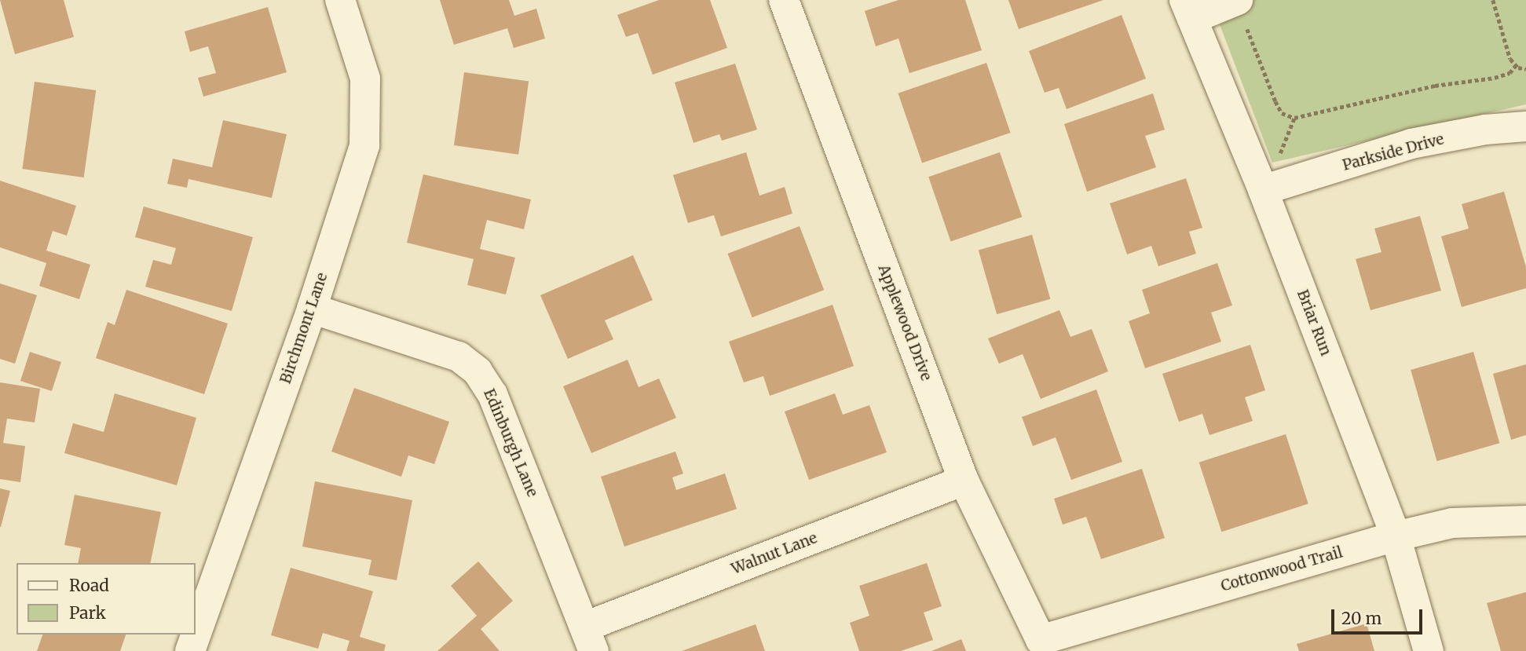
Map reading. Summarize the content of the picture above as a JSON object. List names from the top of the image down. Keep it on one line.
{"streets":{"street":["Parkside Drive","Applewood Drive","Briar Run","Birchmont Lane","Edinburgh Lane","Walnut Lane","Cottonwood Trail"]},"crossings":[["Parkside Drive","Briar Run"],["Applewood Drive","Walnut Lane"],["Applewood Drive","Cottonwood Trail"],["Briar Run","Cottonwood Trail"],["Birchmont Lane","Edinburgh Lane"],["Edinburgh Lane","Walnut Lane"]],"legend":["Road","Park"],"scale_bar":"20 m"}
